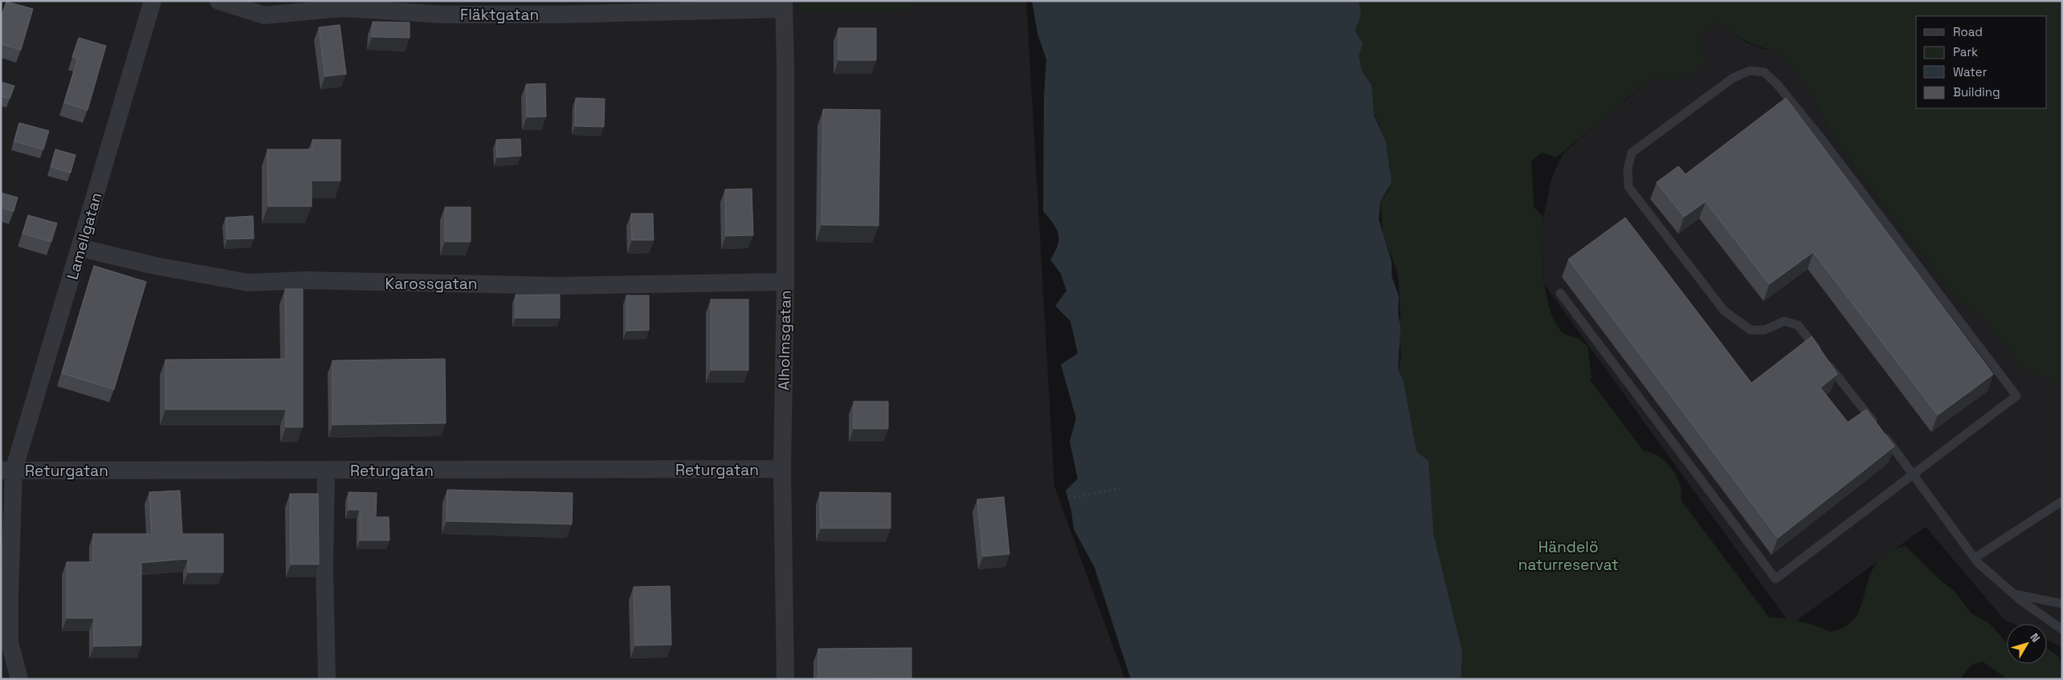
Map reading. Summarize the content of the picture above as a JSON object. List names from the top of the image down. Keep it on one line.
{"streets":{"street":["Fläktgatan","Lamellgatan","Karossgatan","Alholmsgatan","Returgatan"]},"crossings":[["Fläktgatan","Alholmsgatan"],["Lamellgatan","Karossgatan"],["Lamellgatan","Returgatan"],["Karossgatan","Alholmsgatan"],["Alholmsgatan","Returgatan"]],"parks":["Händelö naturreservat"],"legend":["Road","Park","Water","Building"],"north":"top right"}
